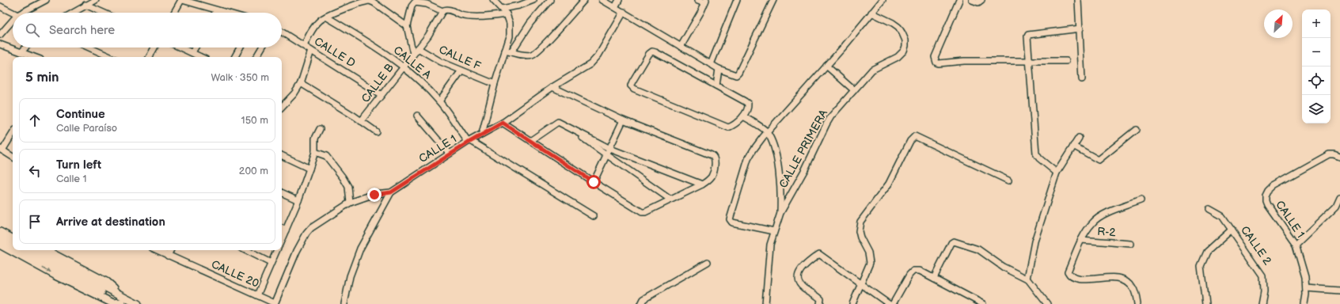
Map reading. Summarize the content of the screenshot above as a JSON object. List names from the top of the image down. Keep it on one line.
{"streets":{"street":["CALLE D","CALLE F","CALLE A","CALLE B","CALLE 1","CALLE PRIMERA","R-2","CALLE 2","CALLE 20"]},"crossings":[["CALLE D","CALLE B"],["CALLE F","CALLE B"],["CALLE A","CALLE B"],["CALLE A","CALLE 1"],["CALLE 1","CALLE 20"]],"north":"top right","page":{"map_buttons":["+","−"],"search":"Search here","heading":["5 min","Walk · 350 m"],"list":[["Continue","Calle Paraíso","150 m"],["Turn left","Calle 1","200 m"],"Arrive at destination"]}}
